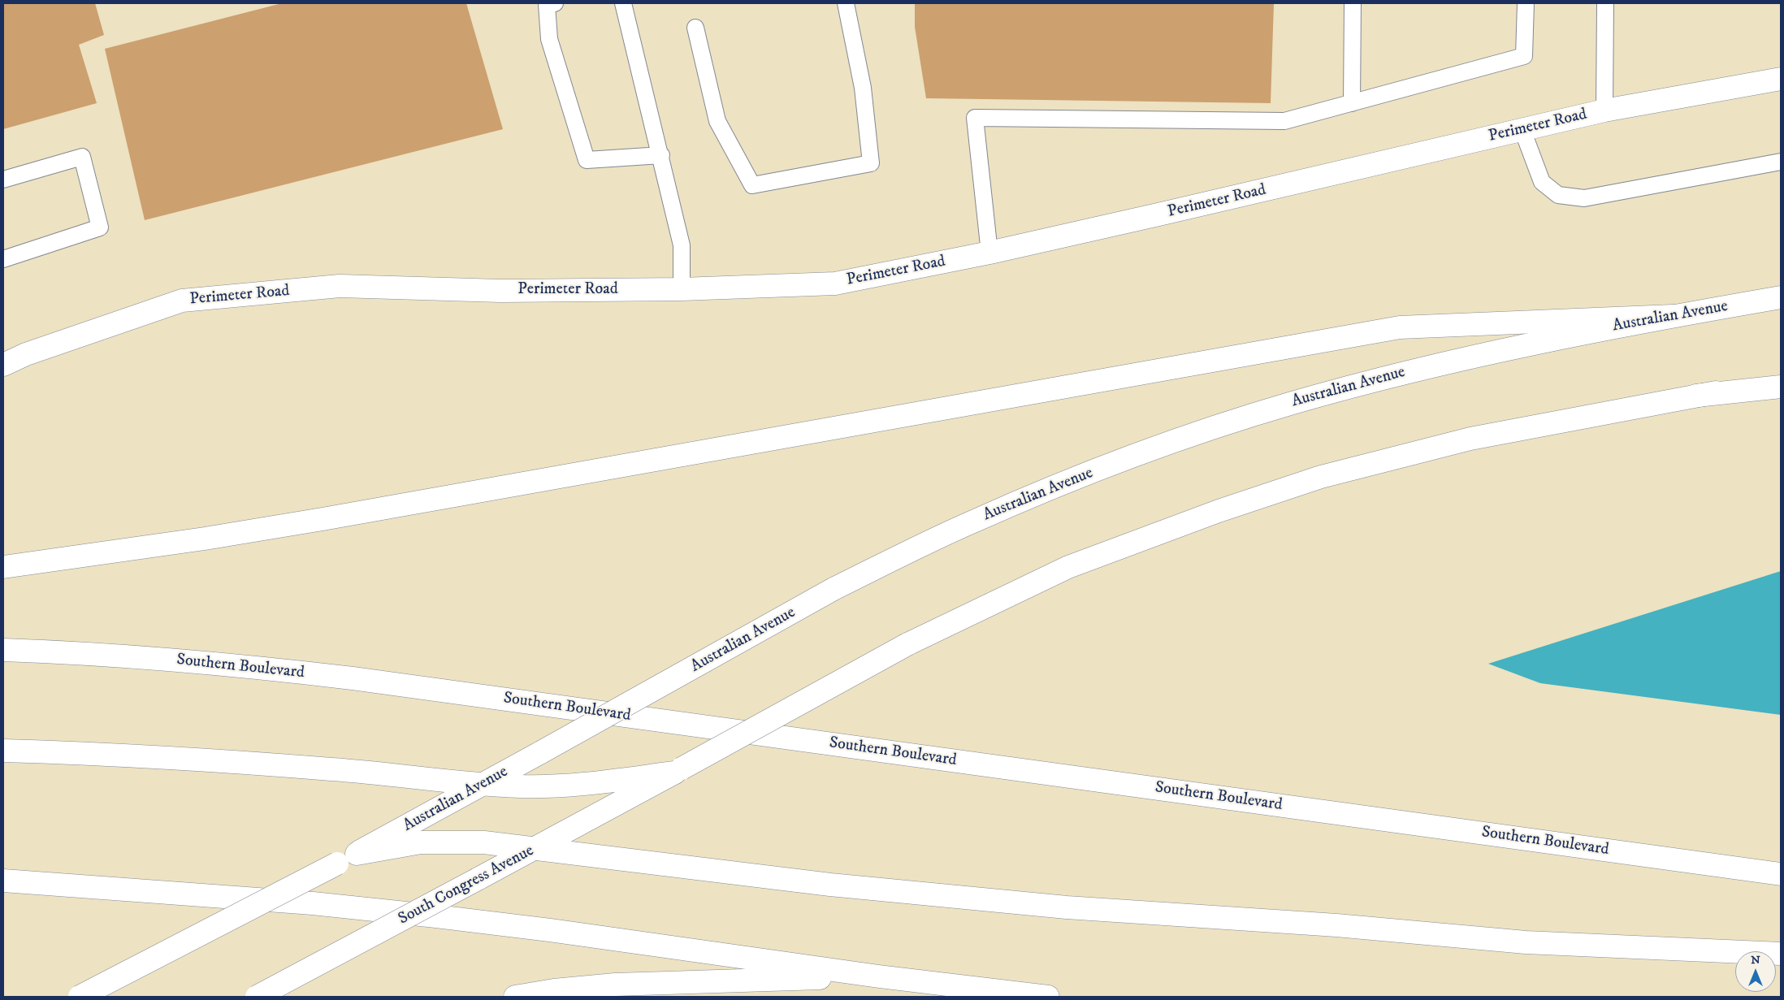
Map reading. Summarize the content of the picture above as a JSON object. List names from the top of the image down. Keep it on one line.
{"streets":{"main road":["Perimeter Road","Australian Avenue","Southern Boulevard","South Congress Avenue"]},"north":"top"}
